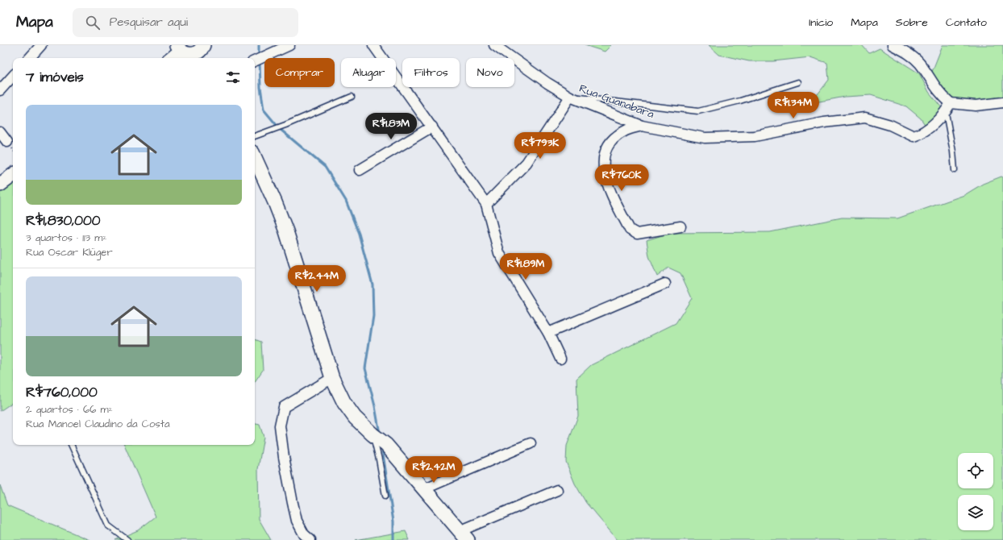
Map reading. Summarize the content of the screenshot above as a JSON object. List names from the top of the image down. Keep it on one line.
{"streets":{"street":["Rua Guanabara"]},"page":{"header":"Mapa","search":"Pesquisar aqui","nav":["Início","Mapa","Sobre","Contato"],"chip":["Comprar","Alugar","Filtros","Novo"],"heading":"7 imóveis","price":["R$1.34M","R$1.83M","R$793K","R$760K","R$1.89M","R$2.44M","R$2.42M"],"list":[{"name":"R$1,830,000","note":"3 quartos · 113 m² · Rua Oscar Klüger"},{"name":"R$760,000","note":"2 quartos · 66 m² · Rua Manoel Claudino da Costa"}]}}
